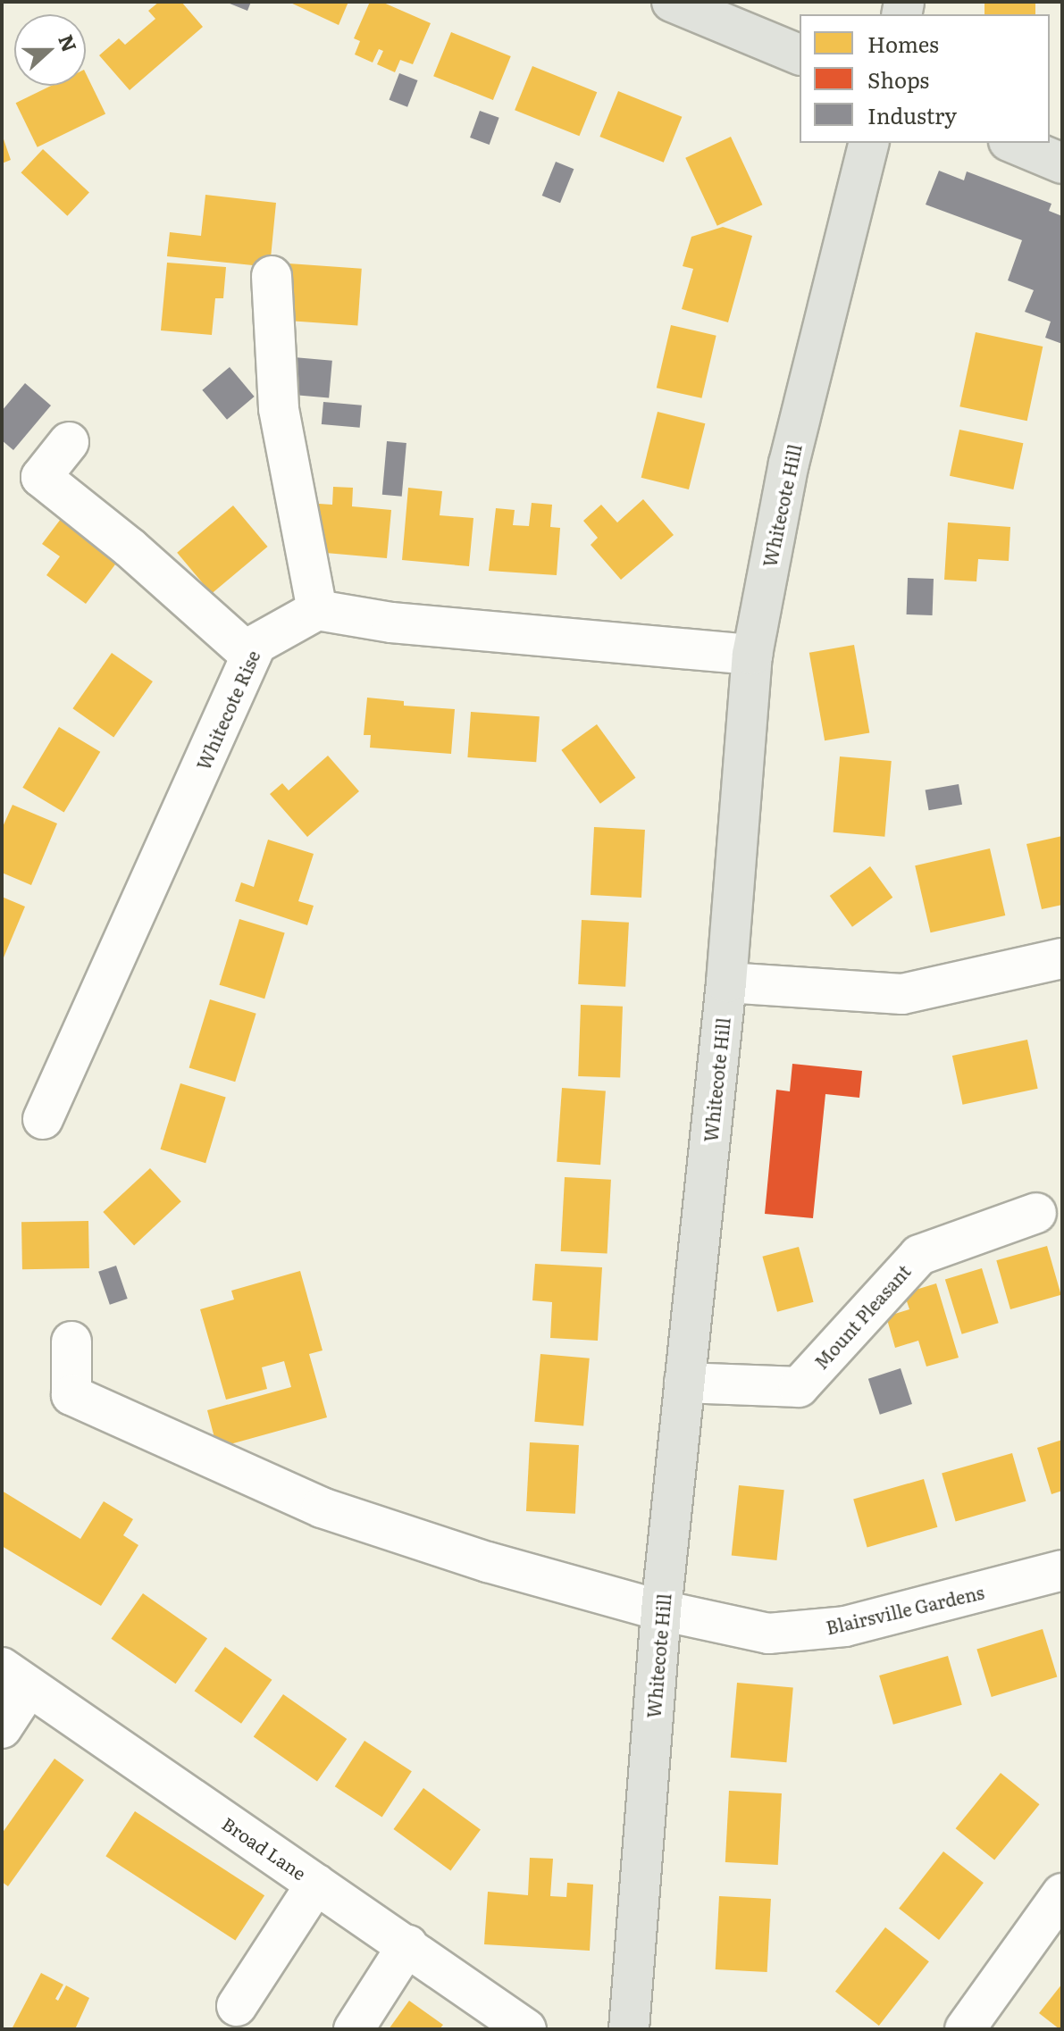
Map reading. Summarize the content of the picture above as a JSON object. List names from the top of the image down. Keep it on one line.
{"streets":{"main road":["Whitecote Hill"],"street":["Whitecote Rise","Mount Pleasant","Blairsville Gardens","Broad Lane"]},"crossings":[["Whitecote Hill","Mount Pleasant"],["Whitecote Hill","Blairsville Gardens"]],"legend":["Homes","Shops","Industry"],"north":"right"}
